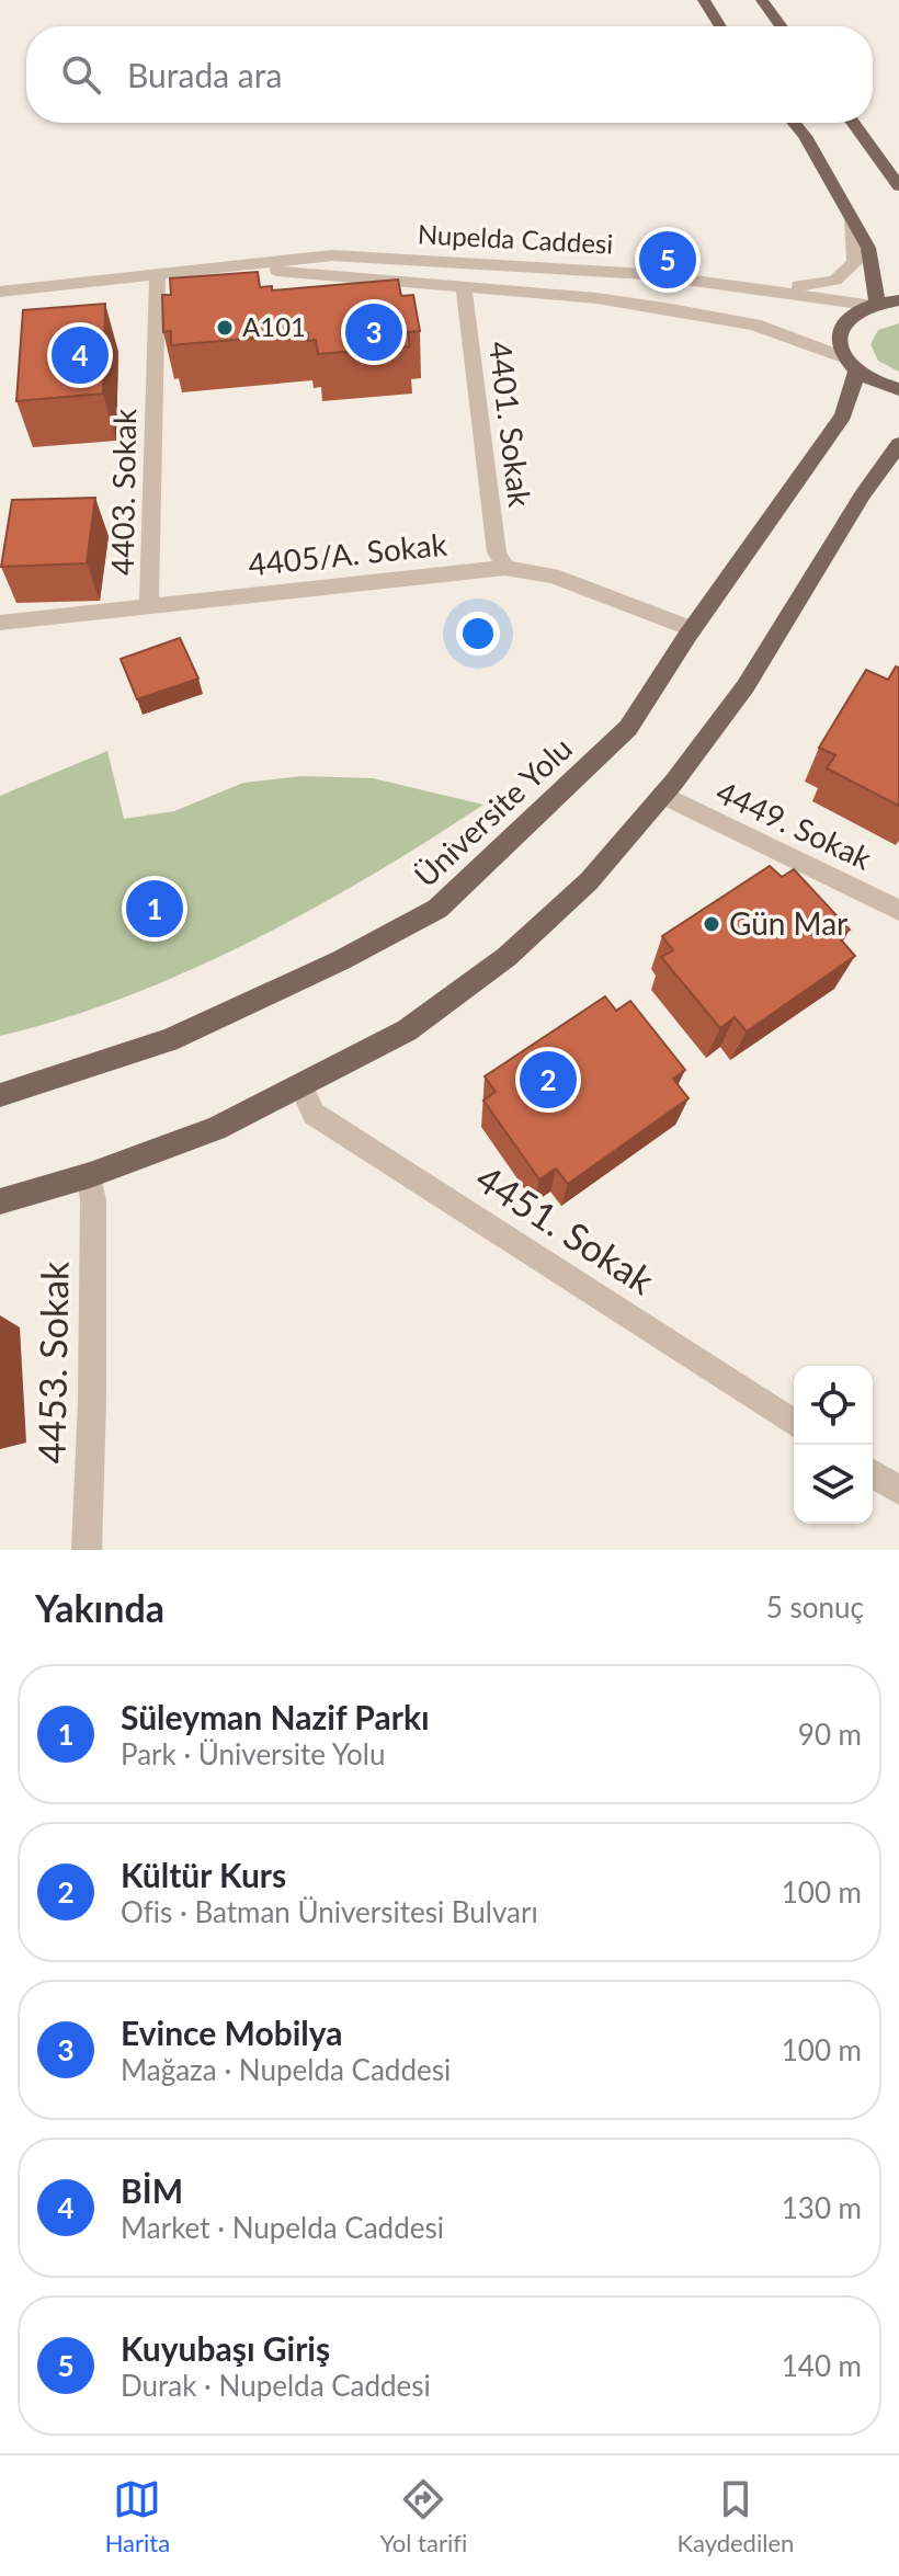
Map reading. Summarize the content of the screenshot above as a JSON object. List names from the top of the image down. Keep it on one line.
{"streets":{"main road":["Üniversite Yolu"],"street":["Nupelda Caddesi","4401. Sokak","4403. Sokak","4405/A. Sokak","4449. Sokak","4451. Sokak","4453. Sokak"]},"crossings":[["Nupelda Caddesi","4401. Sokak"],["Nupelda Caddesi","4403. Sokak"],["Nupelda Caddesi","Üniversite Yolu"],["4401. Sokak","4405/A. Sokak"],["4403. Sokak","4405/A. Sokak"],["4405/A. Sokak","Üniversite Yolu"]],"places":["A101","Gün Mar"],"page":{"search":"Burada ara","pins":["5","3","4","1","2"],"heading":["Yakında","5 sonuç"],"list":[{"mark":"1","name":"Süleyman Nazif Parkı","note":"Park · Üniversite Yolu","value":"90 m"},{"mark":"2","name":"Kültür Kurs","note":"Ofis · Batman Üniversitesi Bulvarı","value":"100 m"},{"mark":"3","name":"Evince Mobilya","note":"Mağaza · Nupelda Caddesi","value":"100 m"},{"mark":"4","name":"BİM","note":"Market · Nupelda Caddesi","value":"130 m"},{"mark":"5","name":"Kuyubaşı Giriş","note":"Durak · Nupelda Caddesi","value":"140 m"}],"nav":["Harita","Yol tarifi","Kaydedilen"]}}
